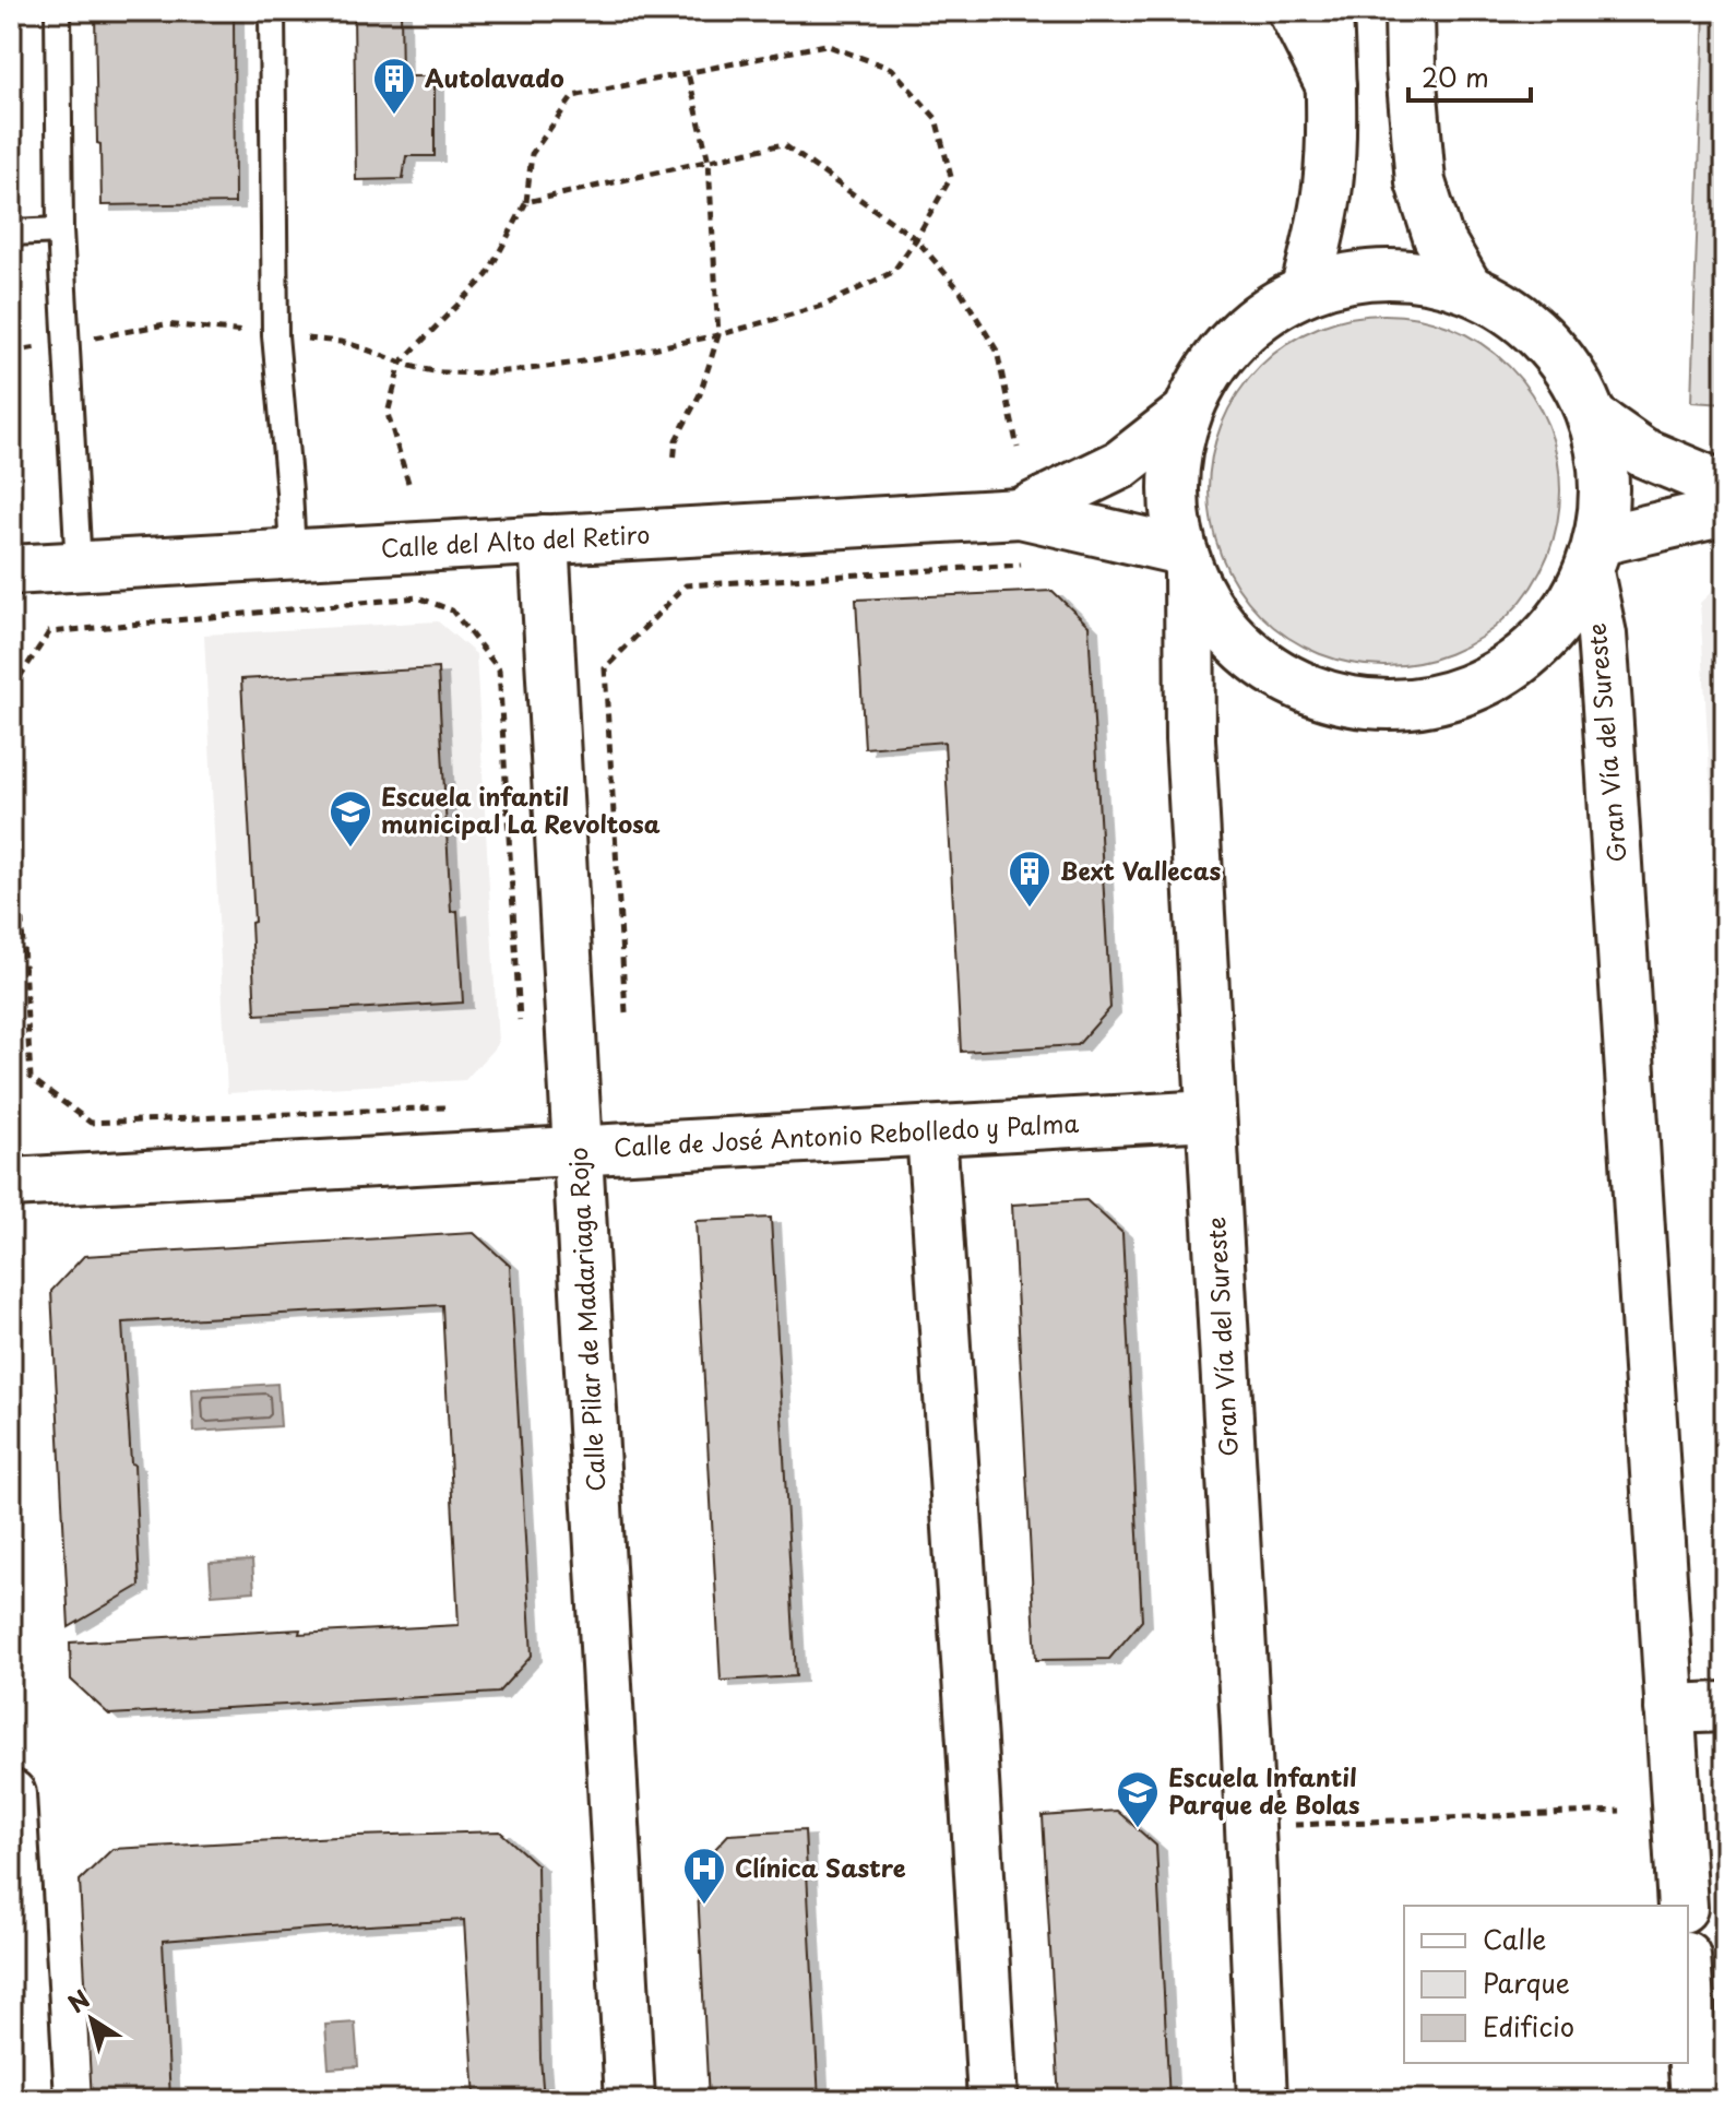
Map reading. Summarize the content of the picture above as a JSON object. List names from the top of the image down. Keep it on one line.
{"streets":{"main road":["Calle del Alto del Retiro","Gran Vía del Sureste","Calle de José Antonio Rebolledo y Palma","Calle Pilar de Madariaga Rojo"]},"crossings":[["Calle del Alto del Retiro","Gran Vía del Sureste"],["Calle del Alto del Retiro","Calle Pilar de Madariaga Rojo"],["Gran Vía del Sureste","Calle de José Antonio Rebolledo y Palma"],["Calle de José Antonio Rebolledo y Palma","Calle Pilar de Madariaga Rojo"]],"places":{"building":["Autolavado","Bext Vallecas"],"school or university":["Escuela infantil municipal La Revoltosa","Escuela Infantil Parque de Bolas"],"hospital":["Clínica Sastre"]},"legend":["Calle","Parque","Edificio"],"scale_bar":"20 m","north":"top left"}
